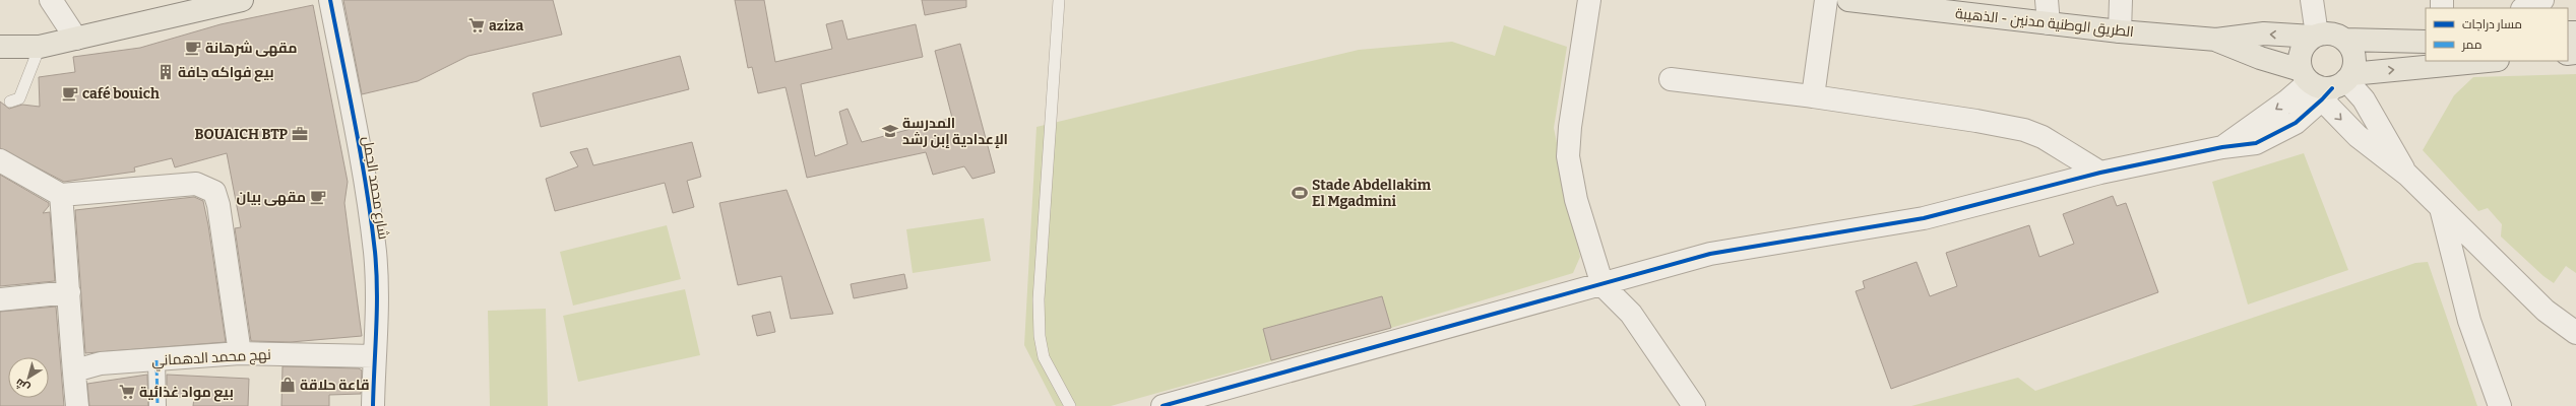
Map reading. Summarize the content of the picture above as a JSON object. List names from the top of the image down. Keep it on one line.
{"streets":{"main road":["الطريق الوطنية مدنين - الذهيبة"],"street":["شارع محمد الجمل","نهج محمد الدهماني"]},"crossings":[["شارع محمد الجمل","نهج محمد الدهماني"]],"places":{"supermarket":["aziza","بيع مواد غذائية"],"cafe":["مقهى شرهانة","café bouich","مقهى بيان"],"building":["بيع فواكه جافة"],"school or university":["المدرسة الإعدادية إبن رشد"],"office":["BOUAICH BTP"],"sports":["Stade Abdelاakim El Mgadmini"],"shop":["قاعة حلاقة"]},"legend":["مسار دراجات","ممر"],"north":"bottom left"}
